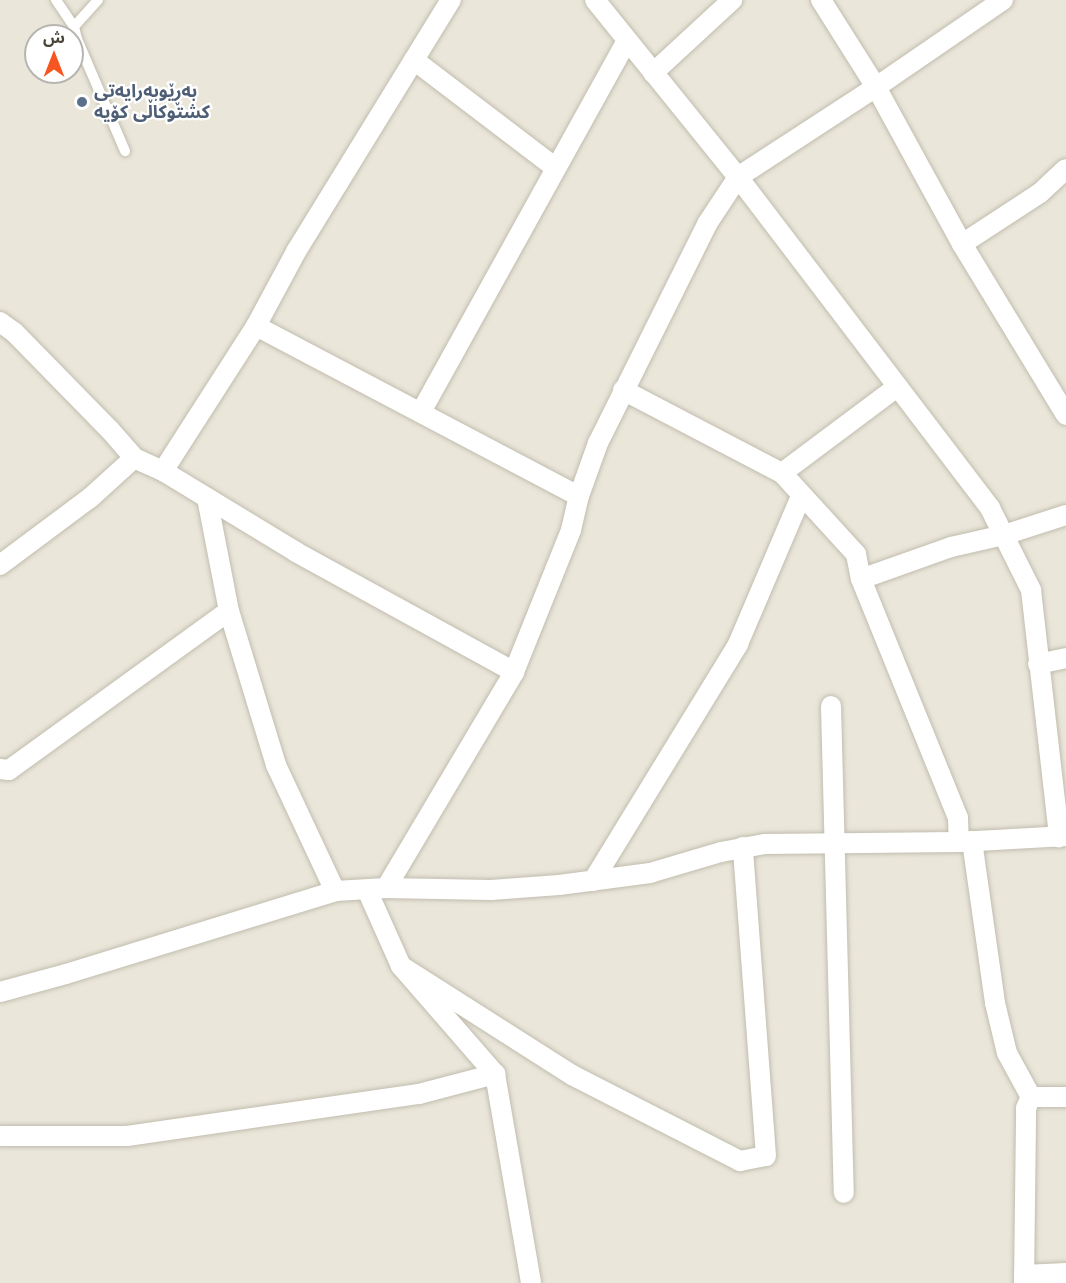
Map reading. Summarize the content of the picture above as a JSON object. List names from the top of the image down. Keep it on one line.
{"places":["بەڕێوبەرایەتی کشتوکاڵی کۆیە"],"north":"top"}
